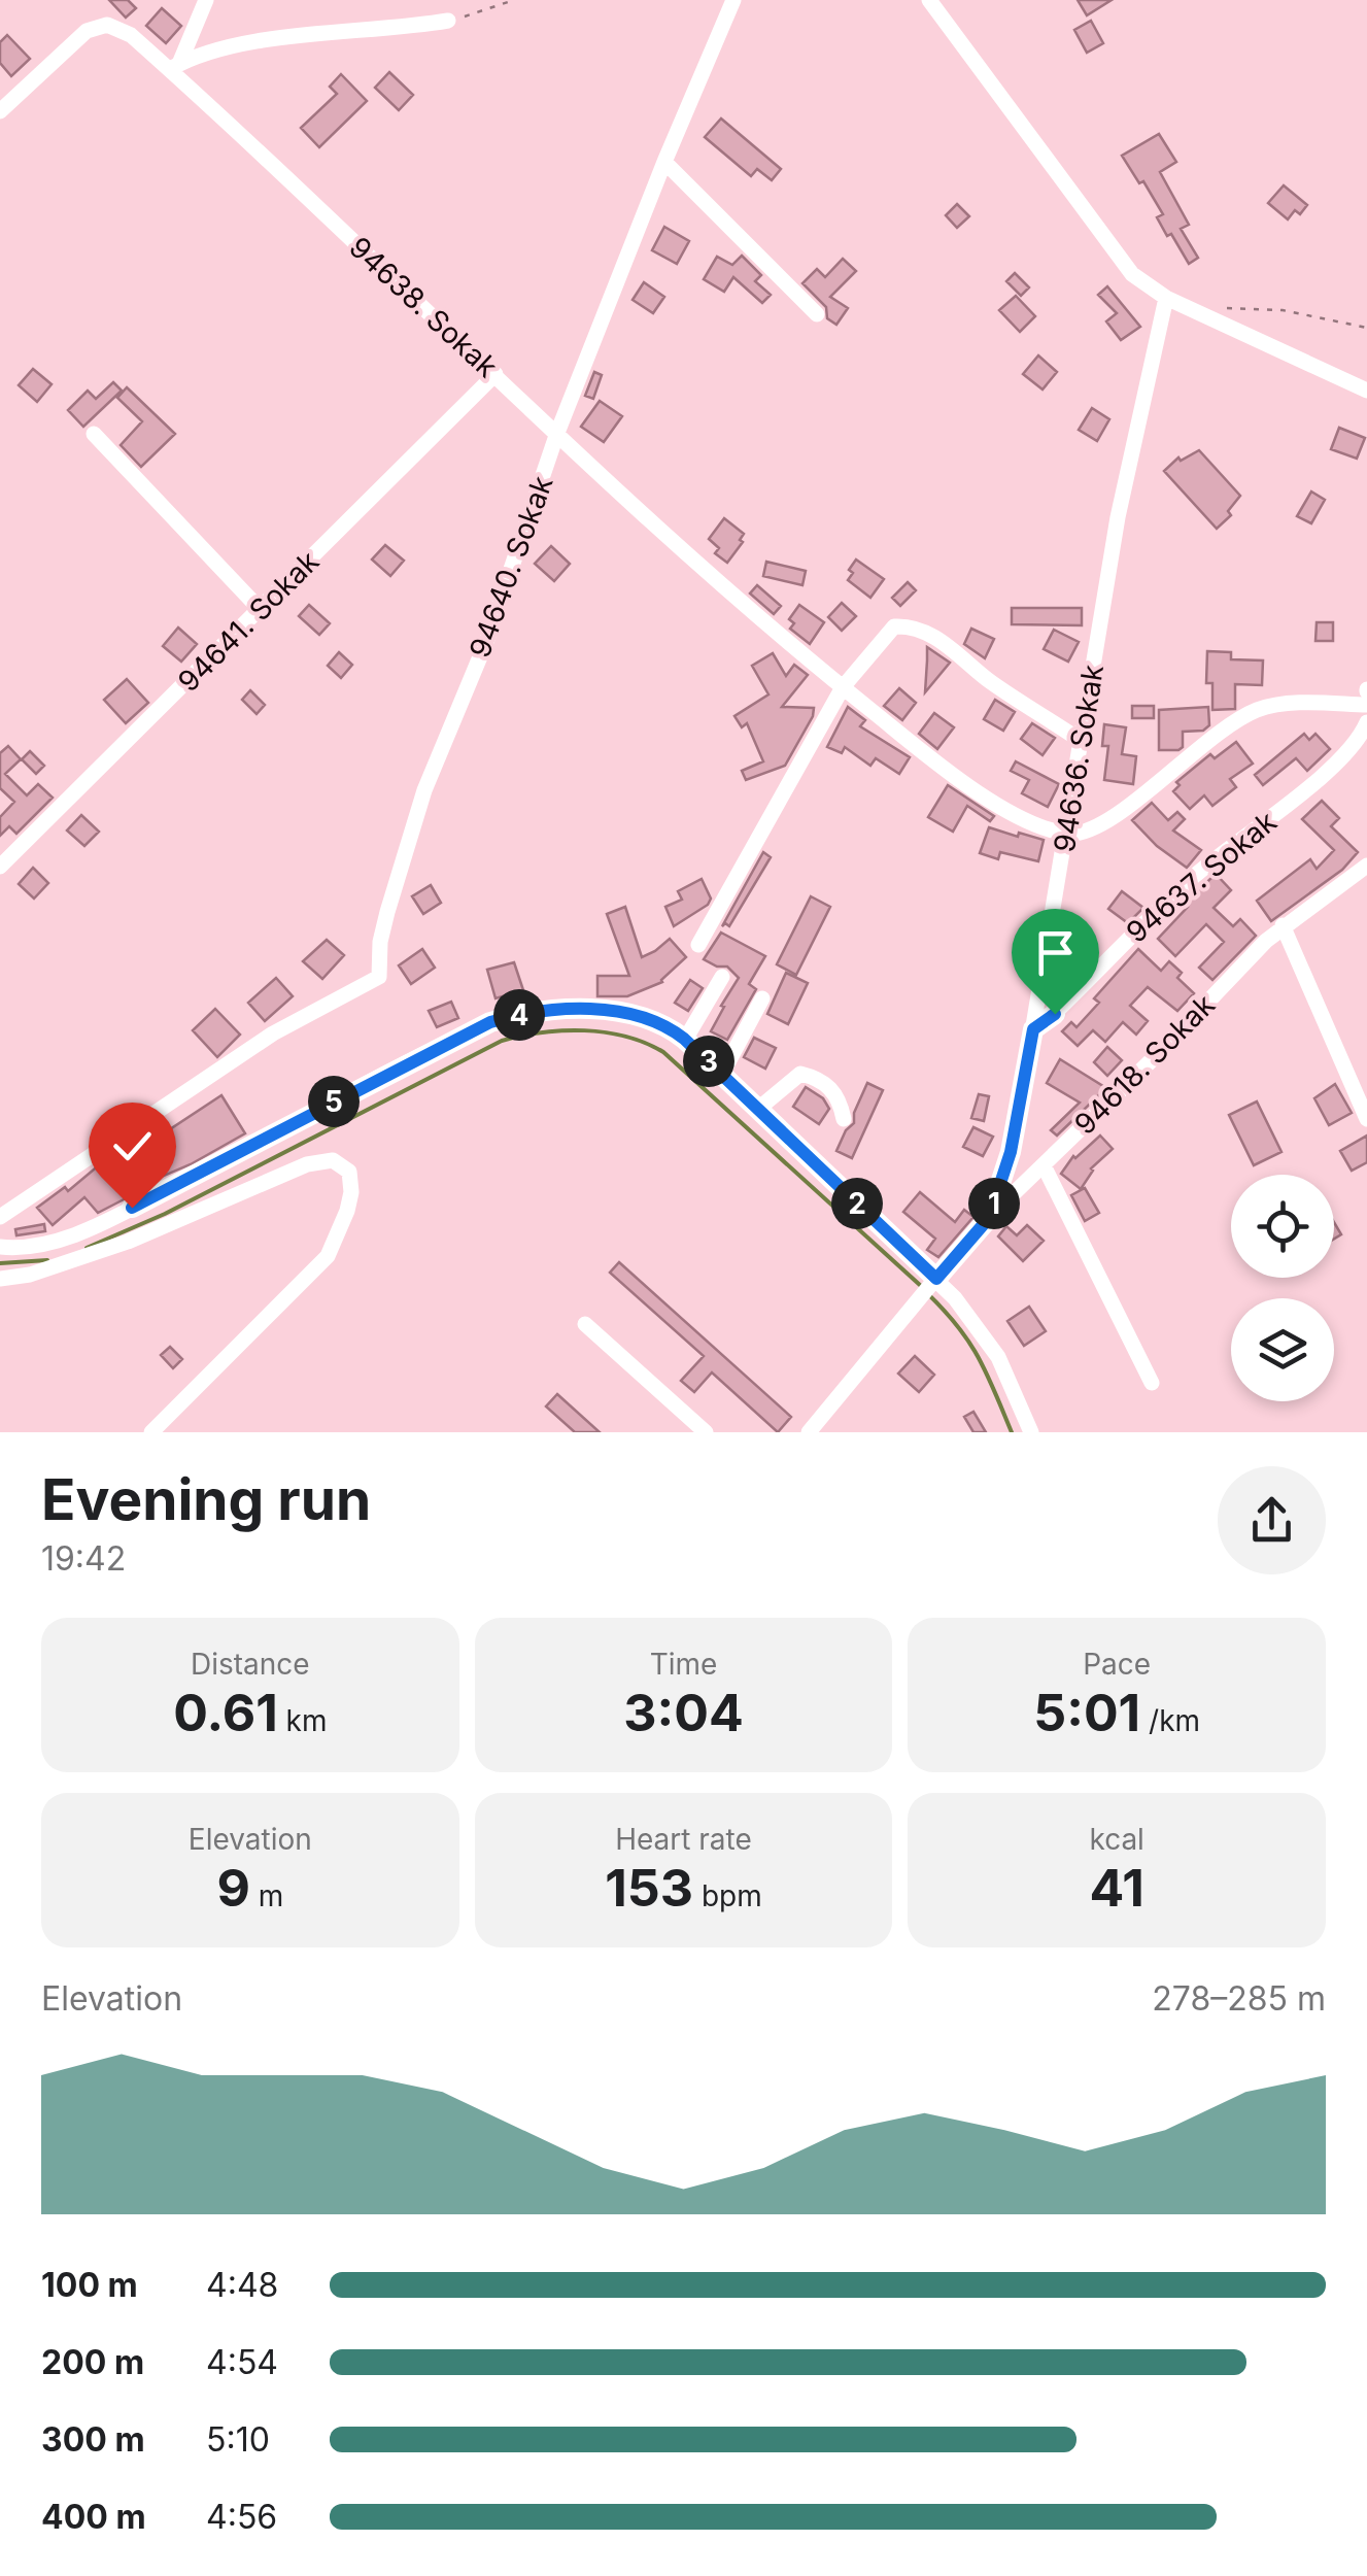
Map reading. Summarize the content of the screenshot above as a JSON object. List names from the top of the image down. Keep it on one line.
{"streets":{"street":["94638. Sokak","94640. Sokak","94641. Sokak","94636. Sokak","94637. Sokak","94618. Sokak"]},"crossings":[["94638. Sokak","94640. Sokak"],["94638. Sokak","94641. Sokak"],["94638. Sokak","94636. Sokak"],["94636. Sokak","94637. Sokak"],["94636. Sokak","94618. Sokak"]],"page":{"pins":["4","3","5","1","2"],"heading":["Evening run","19:42"],"stats":[["Distance","0.61 km"],["Time","3:04"],["Pace","5:01 /km"],["Elevation","9 m"],["Heart rate","153 bpm"],["kcal","41"]],"chart":["Elevation","278–285 m"],"list":[{"name":"100 m","note":"4:48"},{"name":"200 m","note":"4:54"},{"name":"300 m","note":"5:10"},{"name":"400 m","note":"4:56"}]}}
